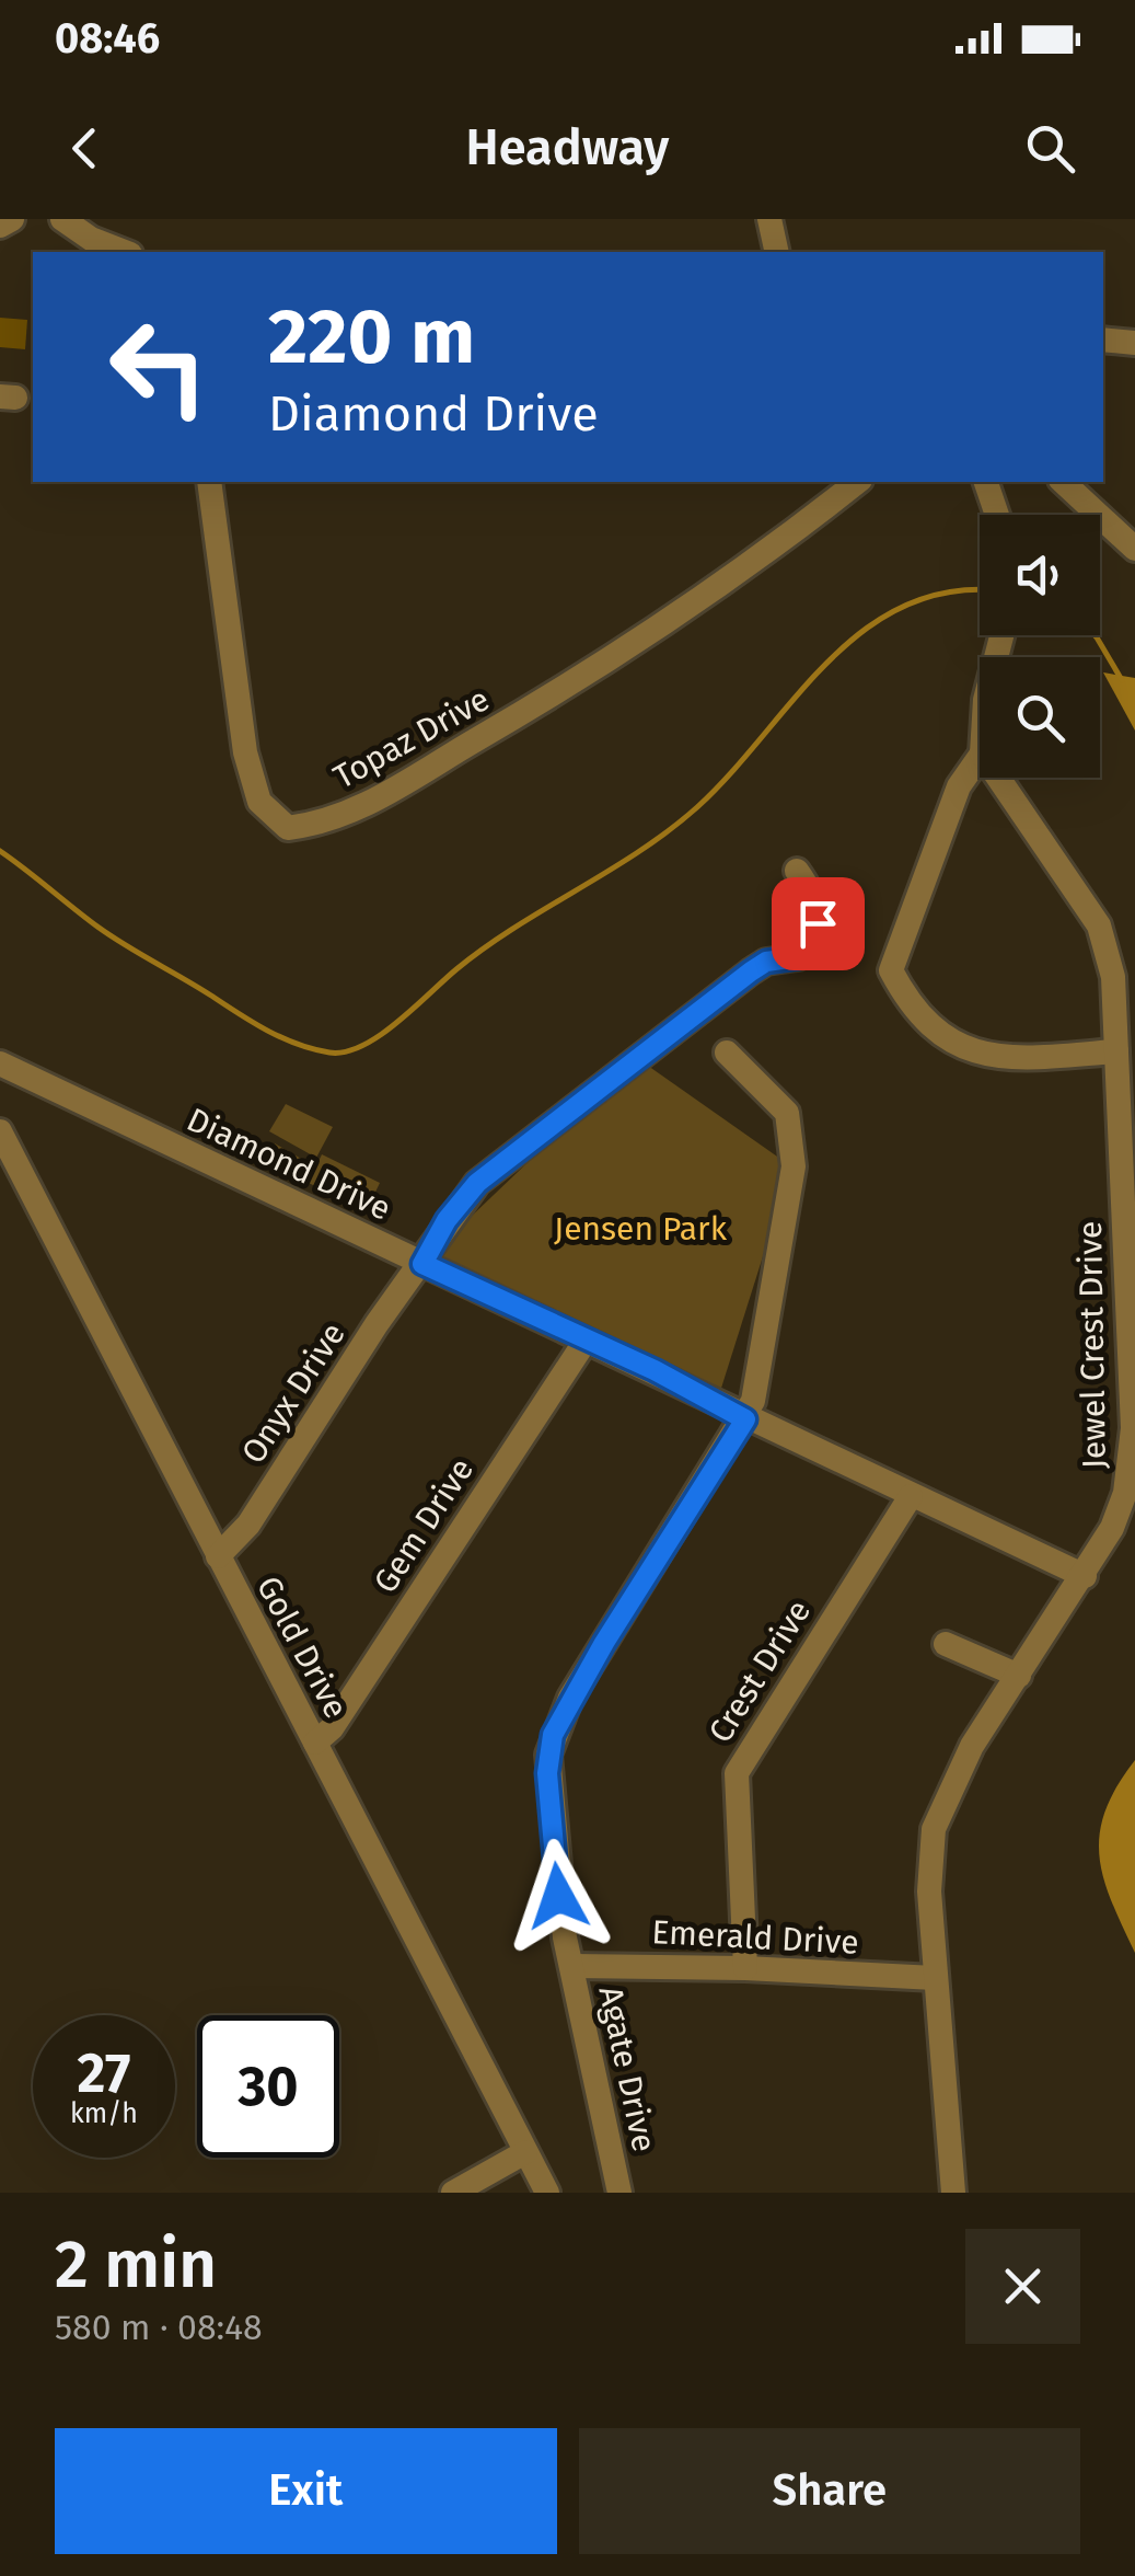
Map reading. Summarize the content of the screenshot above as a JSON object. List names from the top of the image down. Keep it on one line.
{"streets":{"street":["Topaz Drive","Diamond Drive","Jewel Crest Drive","Onyx Drive","Gem Drive","Gold Drive","Crest Drive","Emerald Drive","Agate Drive"]},"crossings":[["Diamond Drive","Jewel Crest Drive"],["Diamond Drive","Onyx Drive"],["Diamond Drive","Gem Drive"],["Diamond Drive","Crest Drive"],["Diamond Drive","Agate Drive"],["Jewel Crest Drive","Emerald Drive"],["Onyx Drive","Gold Drive"],["Gem Drive","Gold Drive"],["Crest Drive","Emerald Drive"],["Emerald Drive","Agate Drive"]],"parks":["Jensen Park"],"page":{"status":"08:46","header":"Headway","turn":["220 m","Diamond Drive"],"speed":"27 km/h","limit":"30","heading":["2 min","580 m · 08:48"],"buttons":["Exit","Share"]}}
